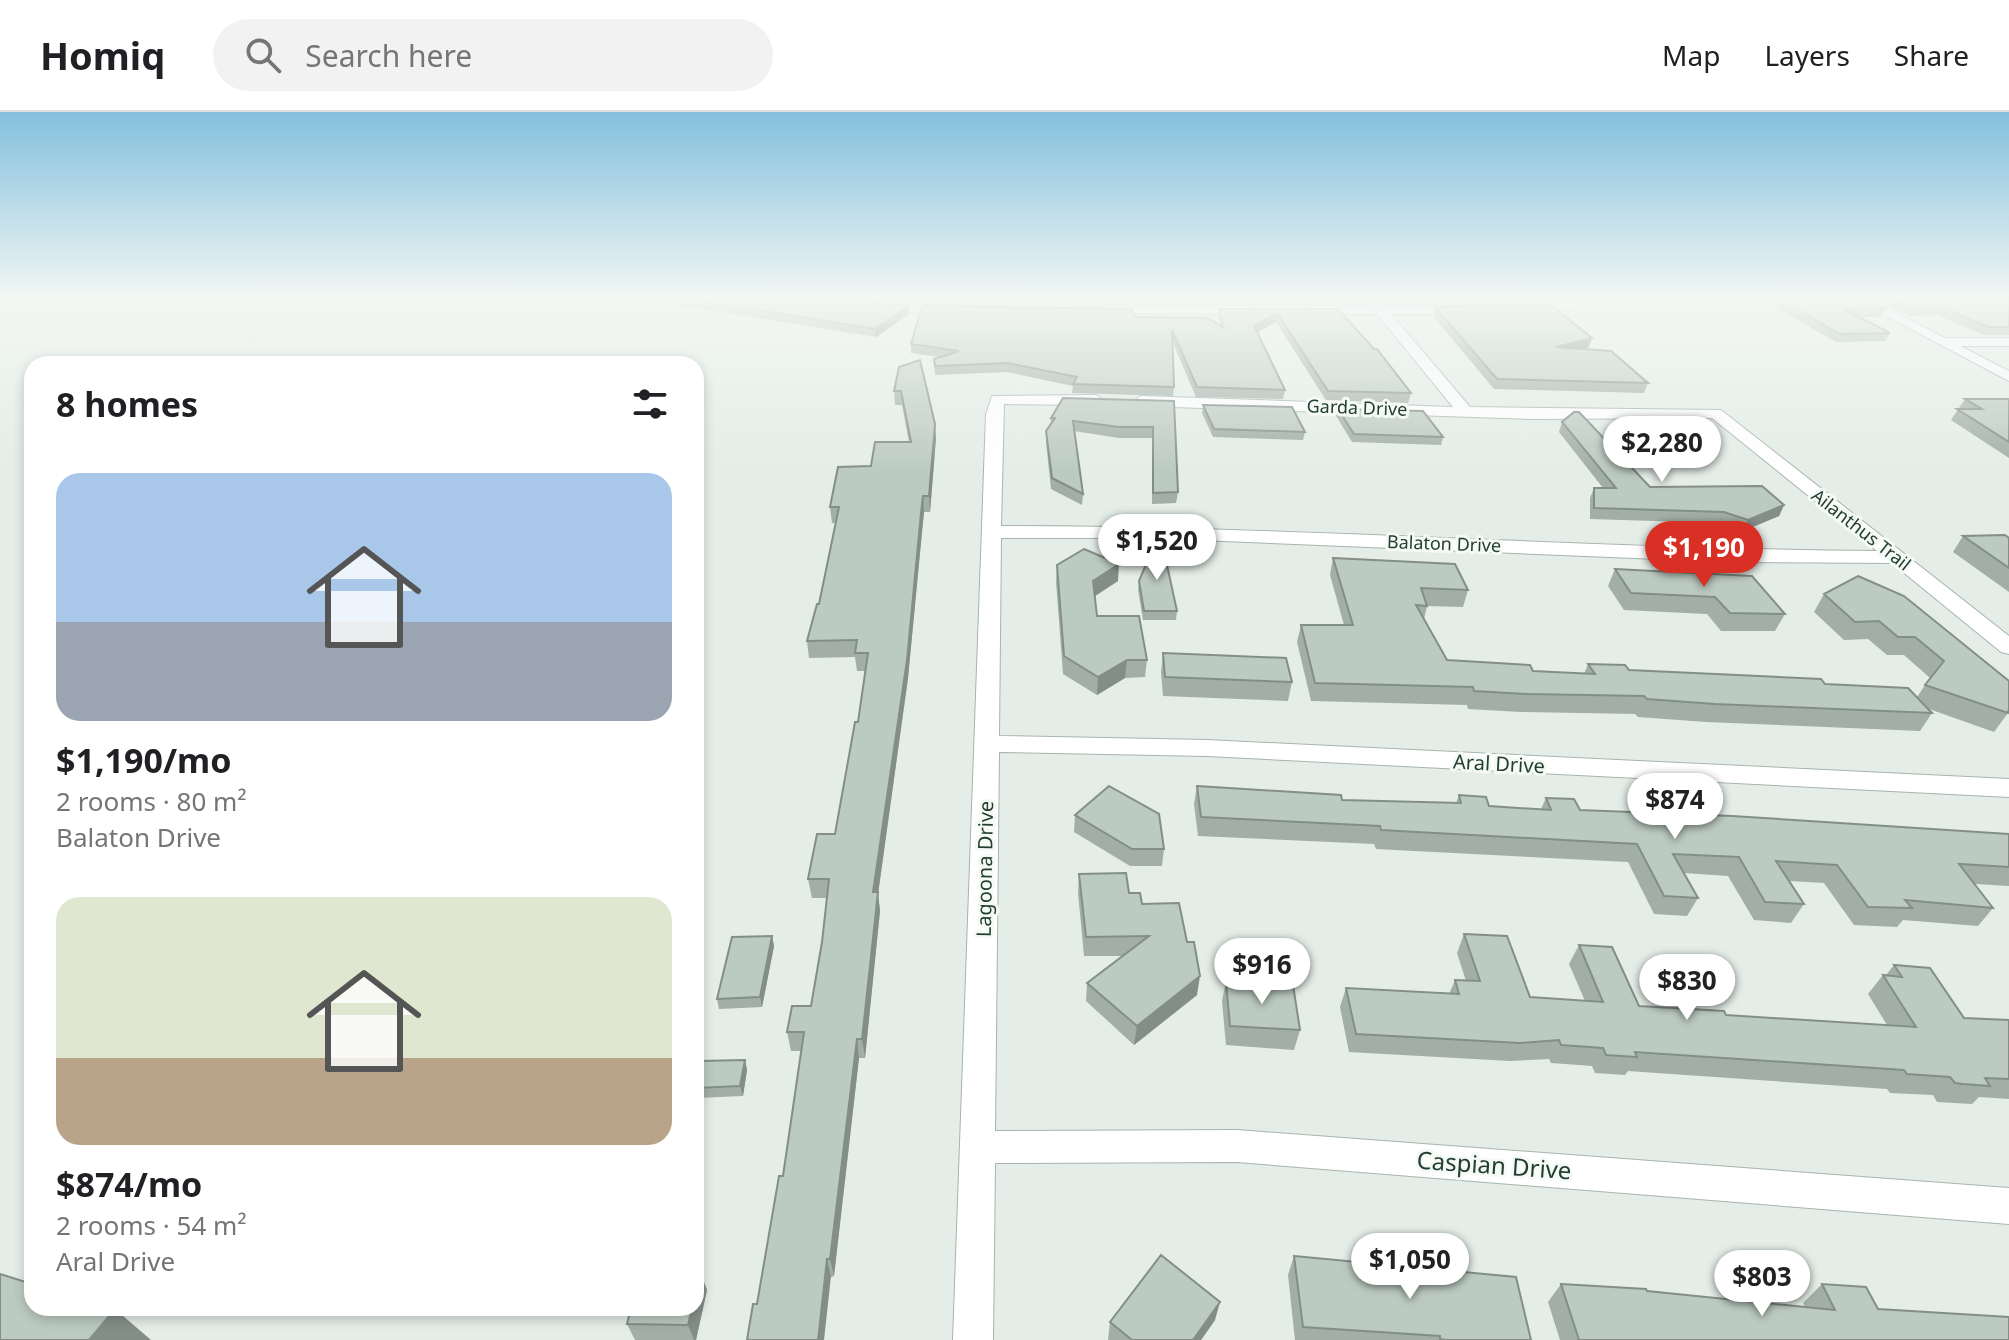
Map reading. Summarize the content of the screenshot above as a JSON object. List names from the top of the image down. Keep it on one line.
{"streets":{"street":["Garda Drive","Ailanthus Trail","Balaton Drive","Aral Drive","Lagoona Drive","Caspian Drive"]},"crossings":[["Garda Drive","Ailanthus Trail"],["Garda Drive","Lagoona Drive"],["Ailanthus Trail","Balaton Drive"],["Balaton Drive","Lagoona Drive"],["Aral Drive","Lagoona Drive"],["Lagoona Drive","Caspian Drive"]],"page":{"header":"Homiq","search":"Search here","nav":["Map","Layers","Share"],"heading":"8 homes","price":["$2,280","$1,520","$1,190","$874","$916","$830","$1,050","$803"],"list":[{"name":"$1,190/mo","note":"2 rooms · 80 m² · Balaton Drive"},{"name":"$874/mo","note":"2 rooms · 54 m² · Aral Drive"}]}}
